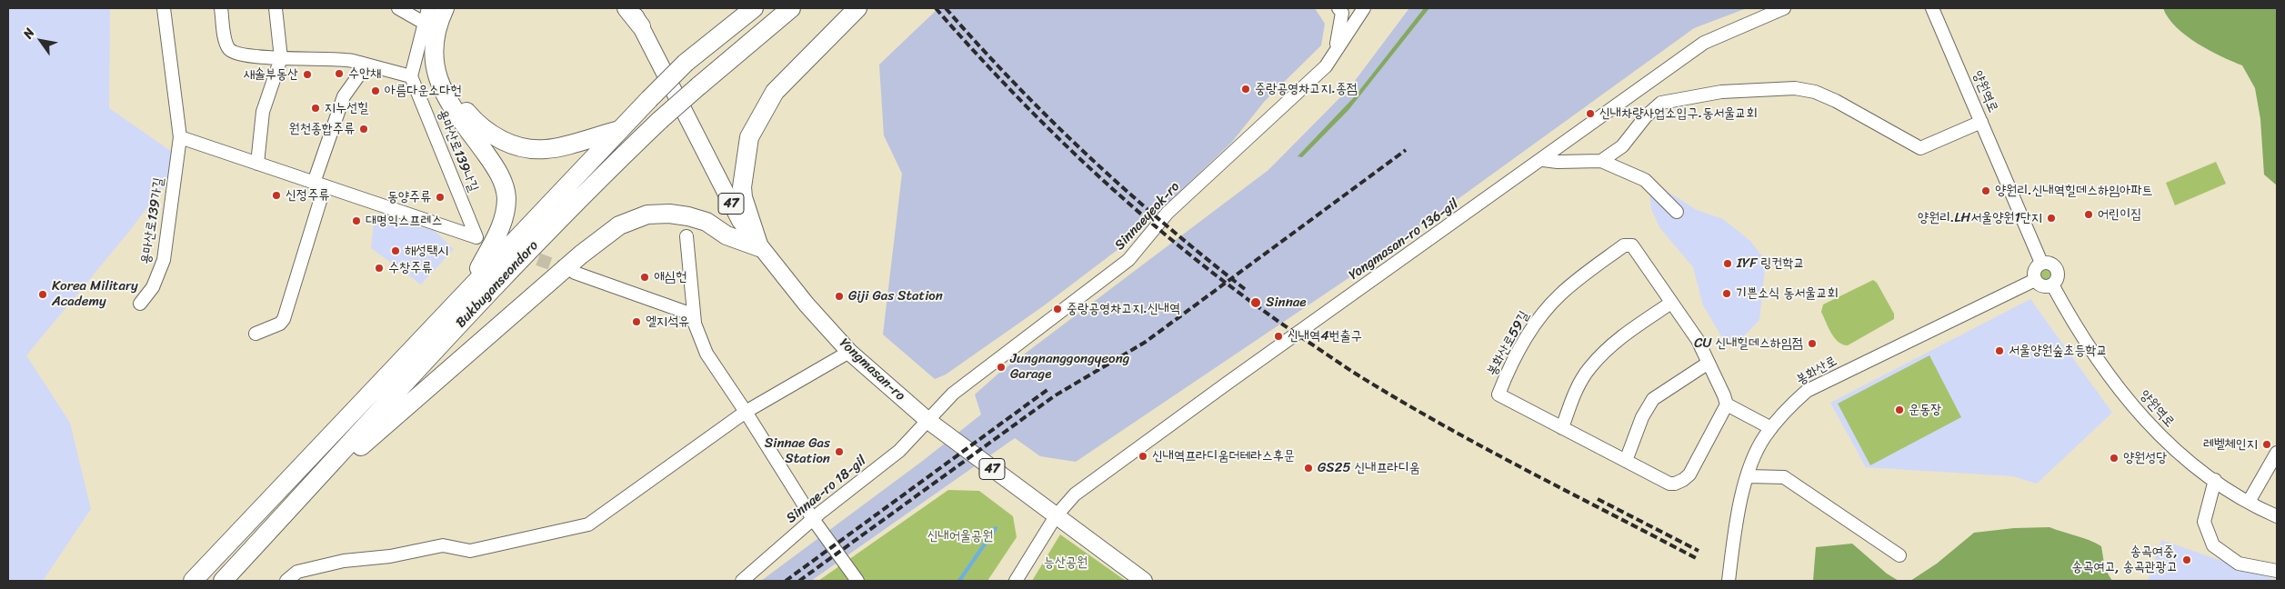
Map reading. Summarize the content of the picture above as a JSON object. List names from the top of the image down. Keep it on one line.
{"streets":{"highway":["Bukbuganseondoro"],"main road":["47","Yongmasan-ro"],"street":["양원역로","용마산로139나길","Sinnaeyeok-ro","용마산로139가길","Yongmasan-ro 136-gil","봉화산로59길","봉화산로","Sinnae-ro 18-gil"]},"crossings":[["양원역로","봉화산로"],["47","Yongmasan-ro"],["Sinnaeyeok-ro","Yongmasan-ro"],["Sinnaeyeok-ro","Sinnae-ro 18-gil"],["Yongmasan-ro 136-gil","Yongmasan-ro"],["Yongmasan-ro","Sinnae-ro 18-gil"]],"parks":["신내어울공원","능산공원"],"places":["수안채","새솔부동산","중랑공영차고지.종점","아름다운소다헌","지누선힐","신내차량사업소입구.동서울교회","원천종합주류","양원리.신내역힐데스하임아파트","신정주류","동양주류","어린이집","양원리.LH서울양원1단지","대명익스프레스","해성택시","IYF 링컨학교","수창주류","애심헌","기쁜소식 동서울교회","Korea Military Academy","Giji Gas Station","Sinnae","중랑공영차고지.신내역","엘지석유","신내역4번출구","CU 신내힐데스하임점","서울양원숲초등학교","Jungnanggongyeong Garage","운동장","레벨체인지","Sinnae Gas Station","신내역프라디움더테라스후문","양원성당","GS25 신내프라디움","송곡여중, 송곡여고, 송곡관광고"],"north":"top left"}
